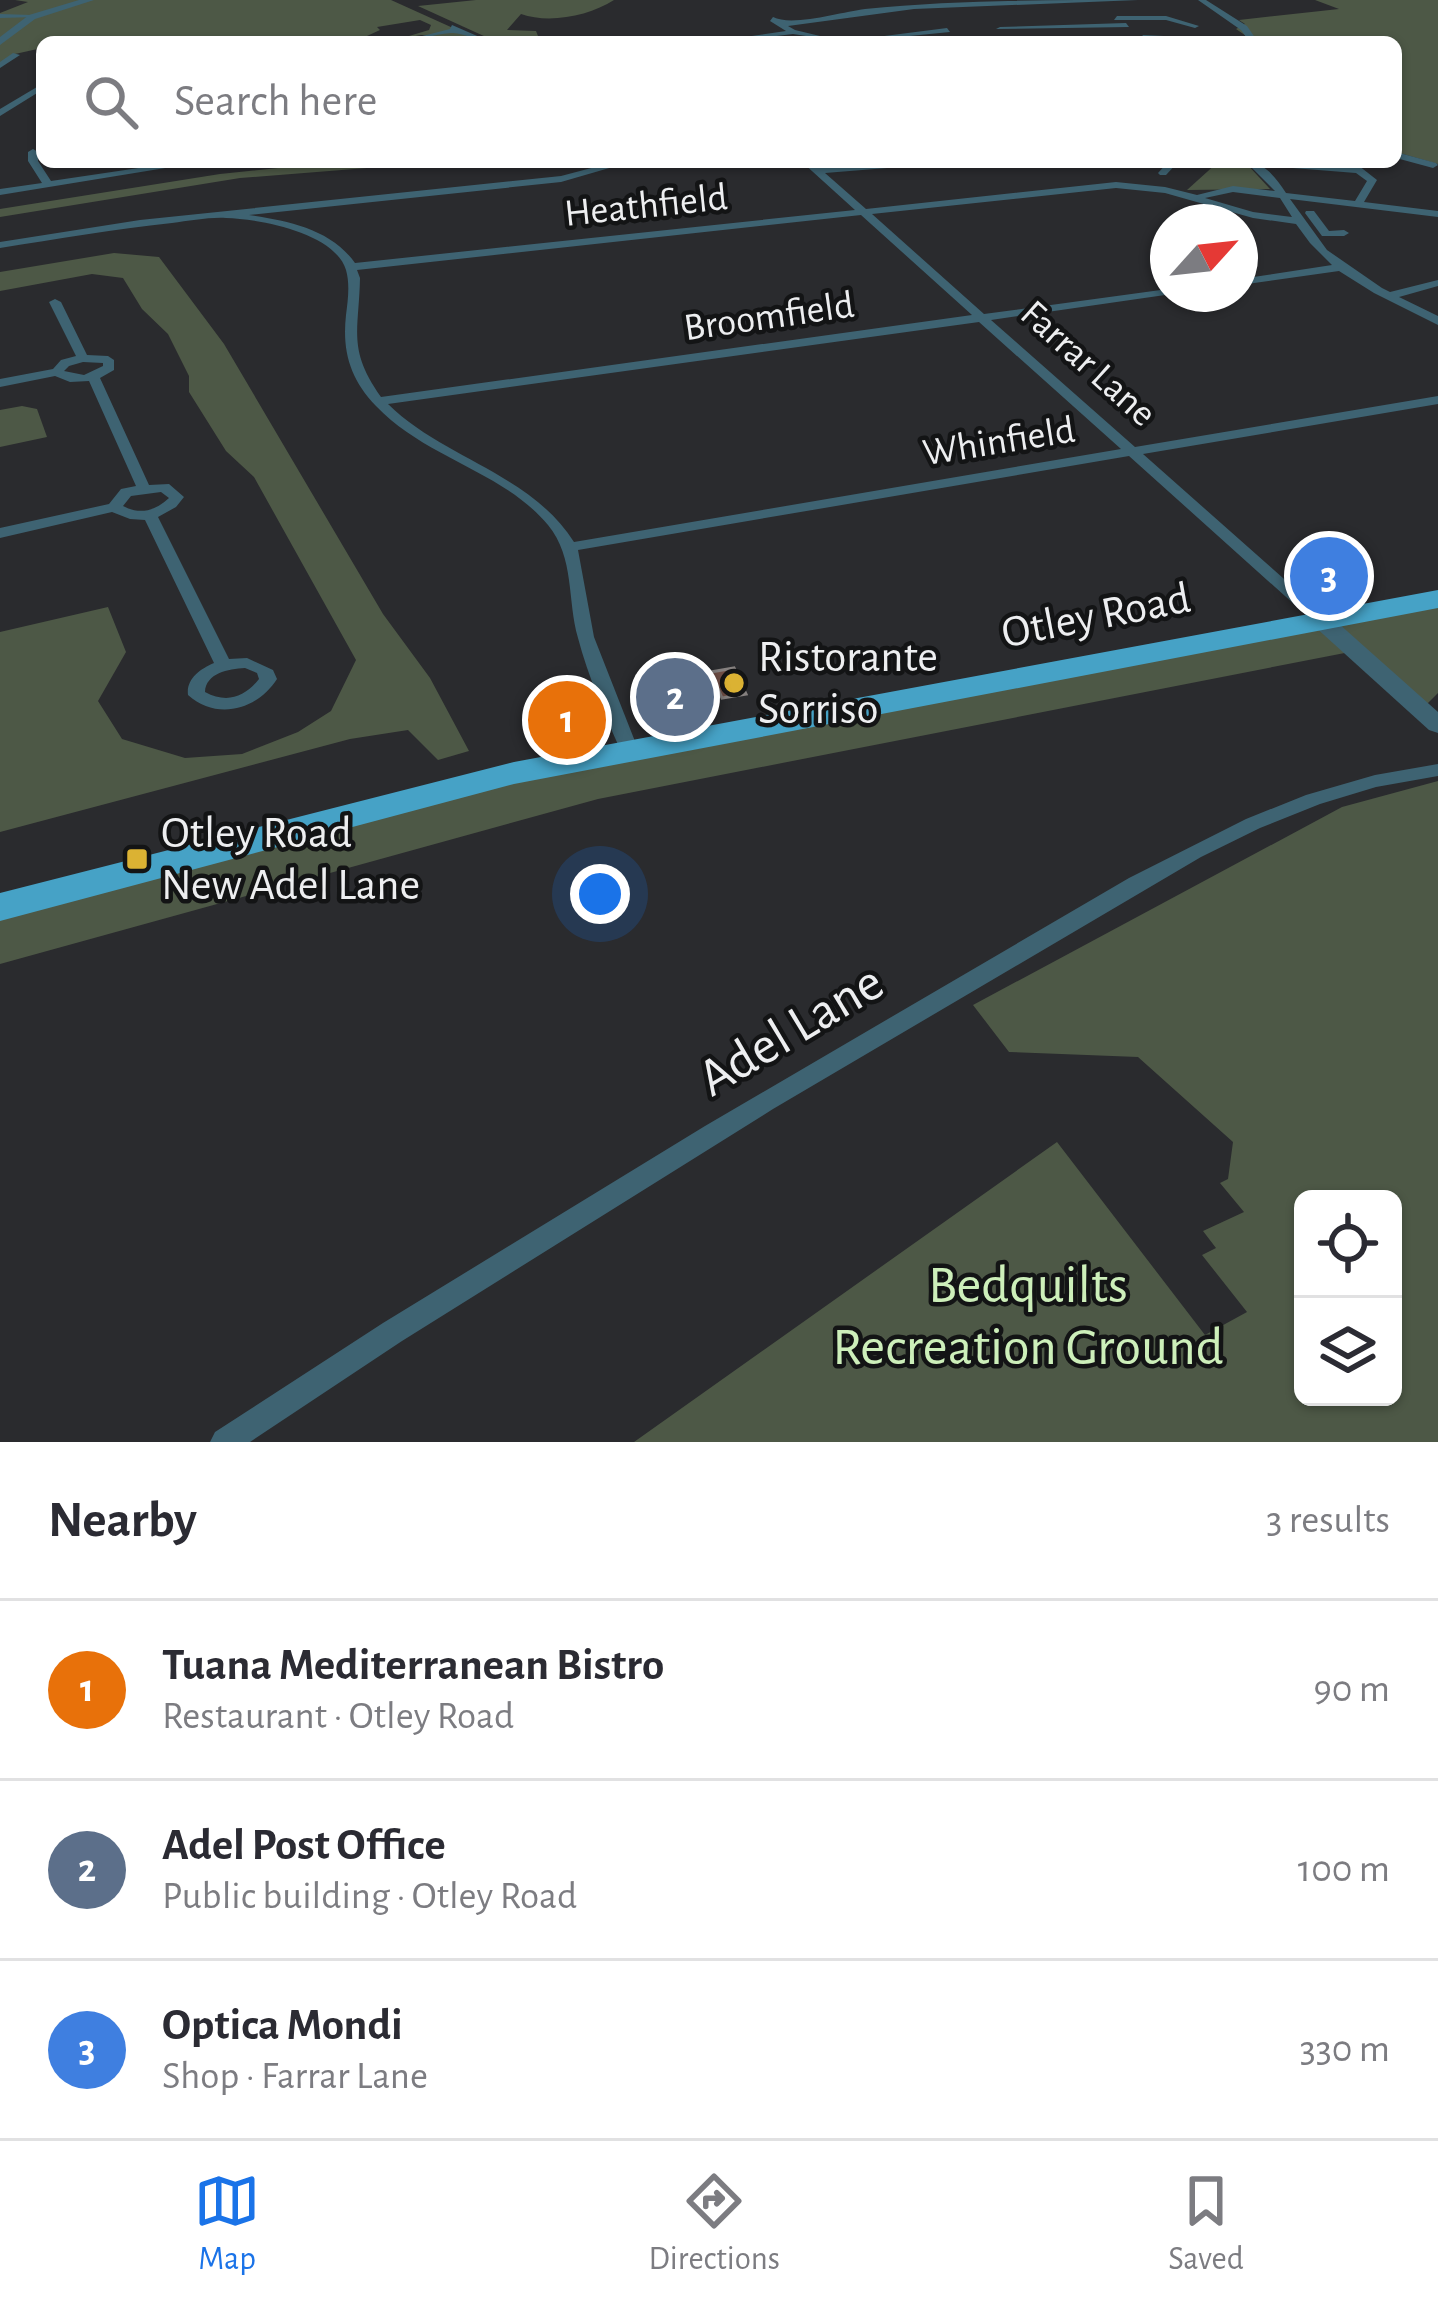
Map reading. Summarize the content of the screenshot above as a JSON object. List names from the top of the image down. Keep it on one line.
{"streets":{"highway":["Otley Road"],"street":["Heathfield","Broomfield","Farrar Lane","Whinfield","Adel Lane"]},"crossings":[["Heathfield","Farrar Lane"],["Broomfield","Farrar Lane"],["Farrar Lane","Whinfield"],["Farrar Lane","Otley Road"]],"parks":["Bedquilts Recreation Ground"],"places":{"other":["Ristorante Sorriso"],"transit":["Otley Road New Adel Lane"]},"north":"top right","page":{"search":"Search here","pins":["3","2","1"],"heading":["Nearby","3 results"],"list":[{"mark":"1","name":"Tuana Mediterranean Bistro","note":"Restaurant · Otley Road","value":"90 m"},{"mark":"2","name":"Adel Post Office","note":"Public building · Otley Road","value":"100 m"},{"mark":"3","name":"Optica Mondi","note":"Shop · Farrar Lane","value":"330 m"}],"nav":["Map","Directions","Saved"]}}
